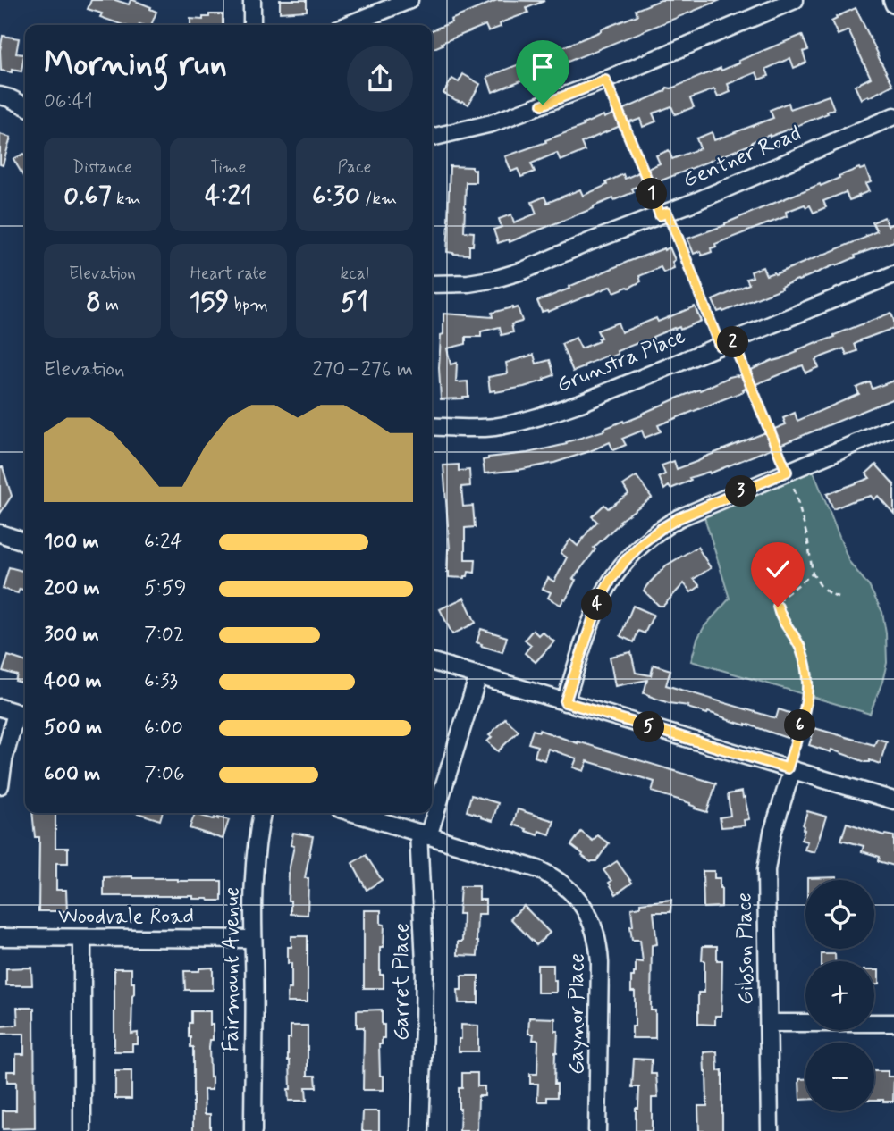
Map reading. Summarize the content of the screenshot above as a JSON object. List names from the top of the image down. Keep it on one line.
{"streets":{"street":["Gentner Road","Grunstra Place","Woodvale Road","Gibson Place","Fairmount Avenue","Garret Place","Gaynor Place"]},"crossings":[["Woodvale Road","Fairmount Avenue"],["Garret Place","Gaynor Place"]],"page":{"heading":["Morning run","06:41"],"stats":[["Distance","0.67 km"],["Time","4:21"],["Pace","6:30 /km"],["Elevation","8 m"],["Heart rate","159 bpm"],["kcal","51"]],"pins":["1","2","3","4","6","5"],"chart":["Elevation","270–276 m"],"list":[{"name":"100 m","note":"6:24"},{"name":"200 m","note":"5:59"},{"name":"300 m","note":"7:02"},{"name":"400 m","note":"6:33"},{"name":"500 m","note":"6:00"},{"name":"600 m","note":"7:06"}],"map_buttons":["+","−"]}}
